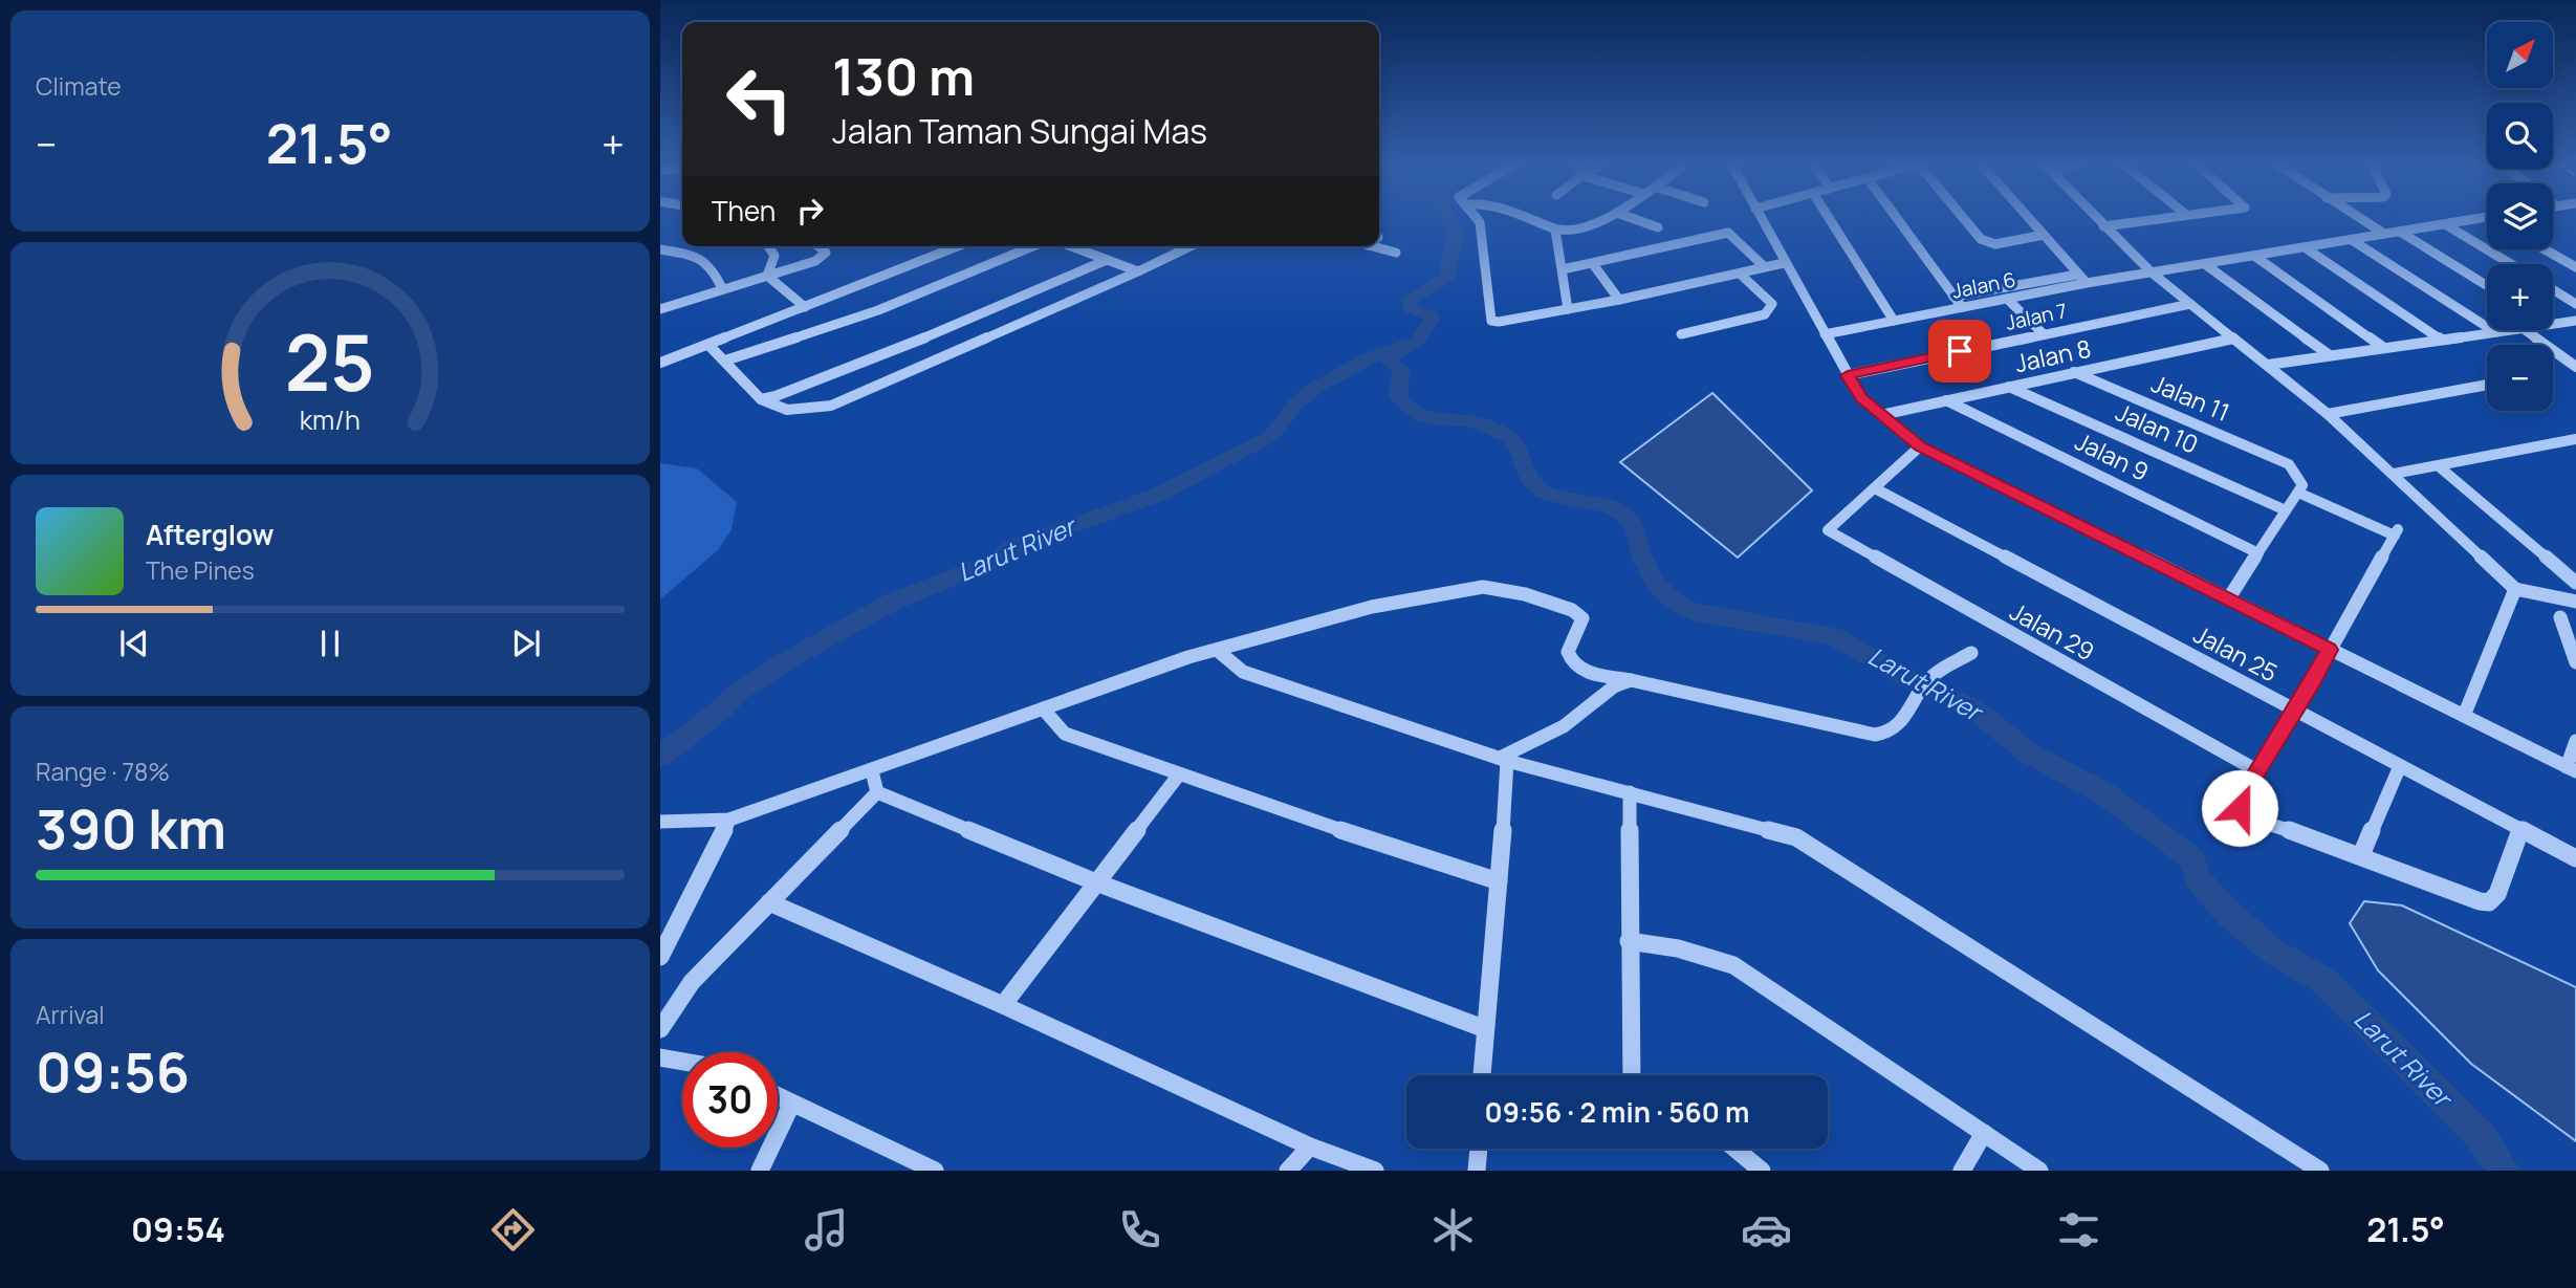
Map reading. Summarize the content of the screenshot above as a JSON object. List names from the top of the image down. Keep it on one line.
{"streets":{"street":["Jalan 6","Jalan 7","Jalan 8","Jalan 11","Jalan 10","Jalan 9","Jalan 29","Jalan 25"]},"crossings":[["Jalan 8","Jalan 11"],["Jalan 8","Jalan 10"],["Jalan 8","Jalan 9"]],"water":["Larut River"],"north":"top right","page":{"tile":["Climate",["Range · 78%","390 km"],["Arrival","09:56"]],"map_buttons":["+","−"],"turn":["130 m","Jalan Taman Sungai Mas"],"heat":["−","21.5°","+"],"then":"Then","song":["Afterglow","The Pines"],"limit":"30","trip":"09:56 · 2 min · 560 m","tabs":["09:54","21.5°"],"gauge":["25","km/h"]}}
